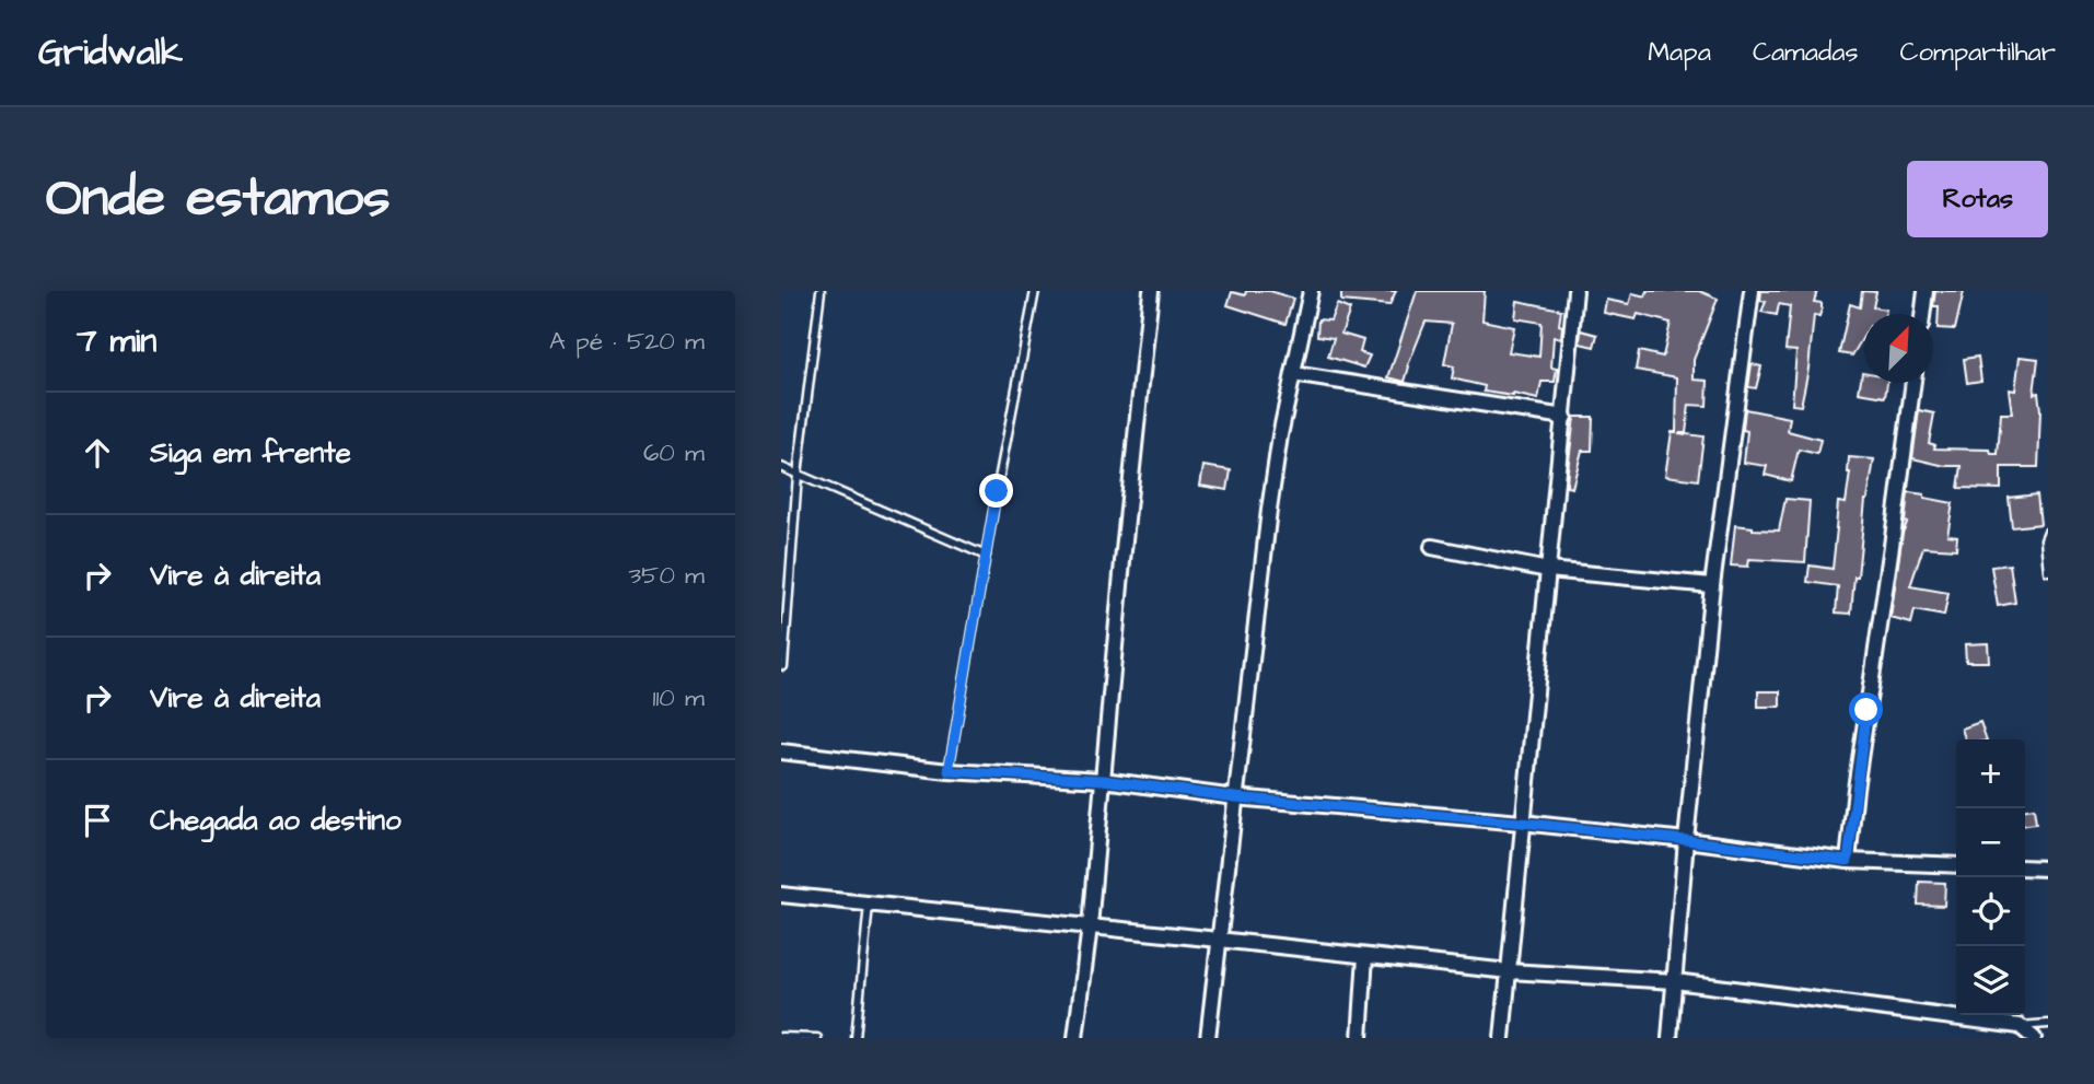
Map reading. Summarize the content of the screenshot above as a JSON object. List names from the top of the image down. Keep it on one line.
{"north":"top right","page":{"header":"Gridwalk","nav":["Mapa","Camadas","Compartilhar"],"buttons":"Rotas","title":"Onde estamos","heading":["7 min","A pé · 520 m"],"list":[["Siga em frente","60 m"],["Vire à direita","350 m"],["Vire à direita","110 m"],"Chegada ao destino"],"map_buttons":["+","−"]}}
